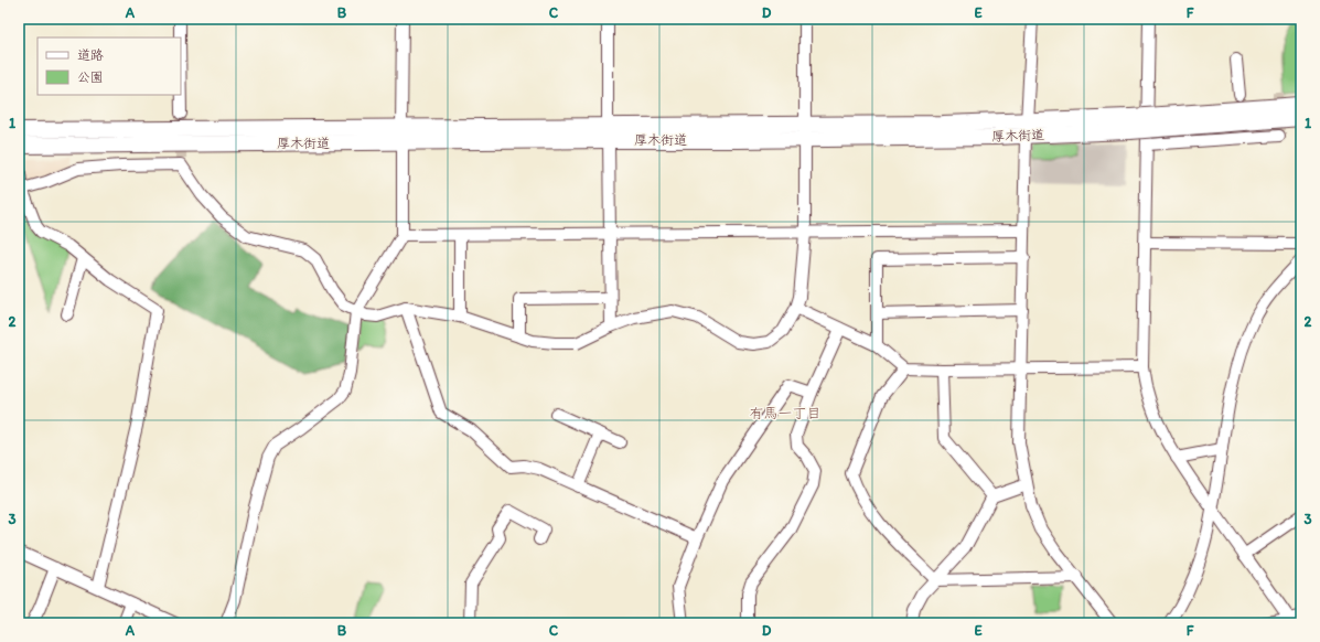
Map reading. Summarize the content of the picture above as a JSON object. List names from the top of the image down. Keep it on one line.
{"streets":{"highway":["厚木街道"]},"districts":["有馬一丁目"],"legend":["道路","公園"],"grid":{"columns":["A","B","C","D","E","F"],"rows":["1","2","3"]}}
